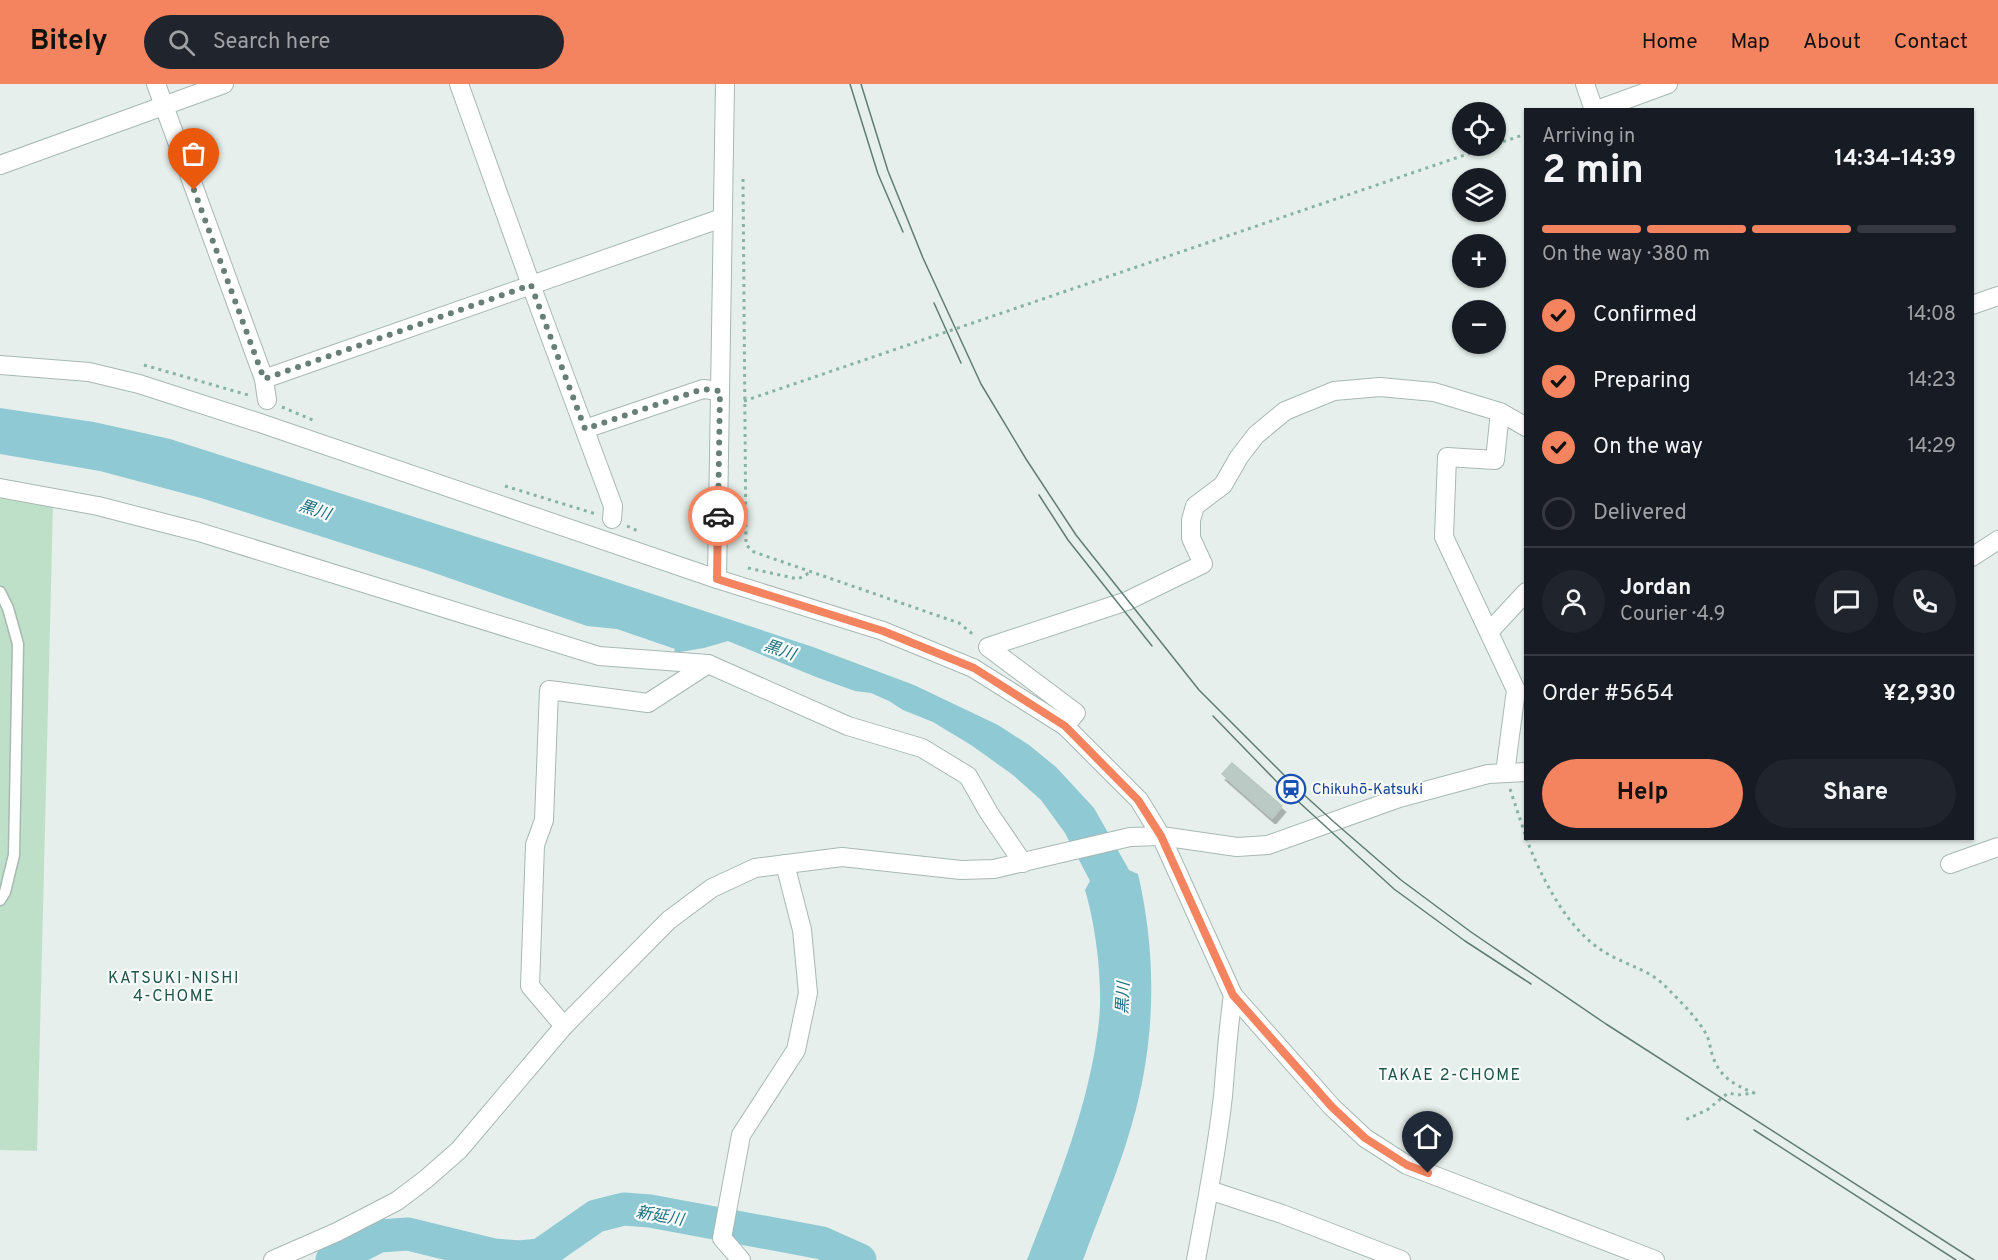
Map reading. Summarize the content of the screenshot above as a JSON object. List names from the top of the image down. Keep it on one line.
{"districts":["KATSUKI-NISHI 4-CHOME","TAKAE 2-CHOME"],"water":["黒川","新延川"],"places":{"station":["Chikuhō-Katsuki"]},"page":{"header":"Bitely","search":"Search here","nav":["Home","Map","About","Contact"],"map_buttons":["+","−"],"heading":["2 min","Arriving in","14:34–14:39"],"panel":["Jordan","Courier · 4.9","Order #5654","¥2,930"],"bar":"On the way · 380 m","list":[["Confirmed","14:08"],["Preparing","14:23"],["On the way","14:29"],"Delivered"],"buttons":["Help","Share"]}}
